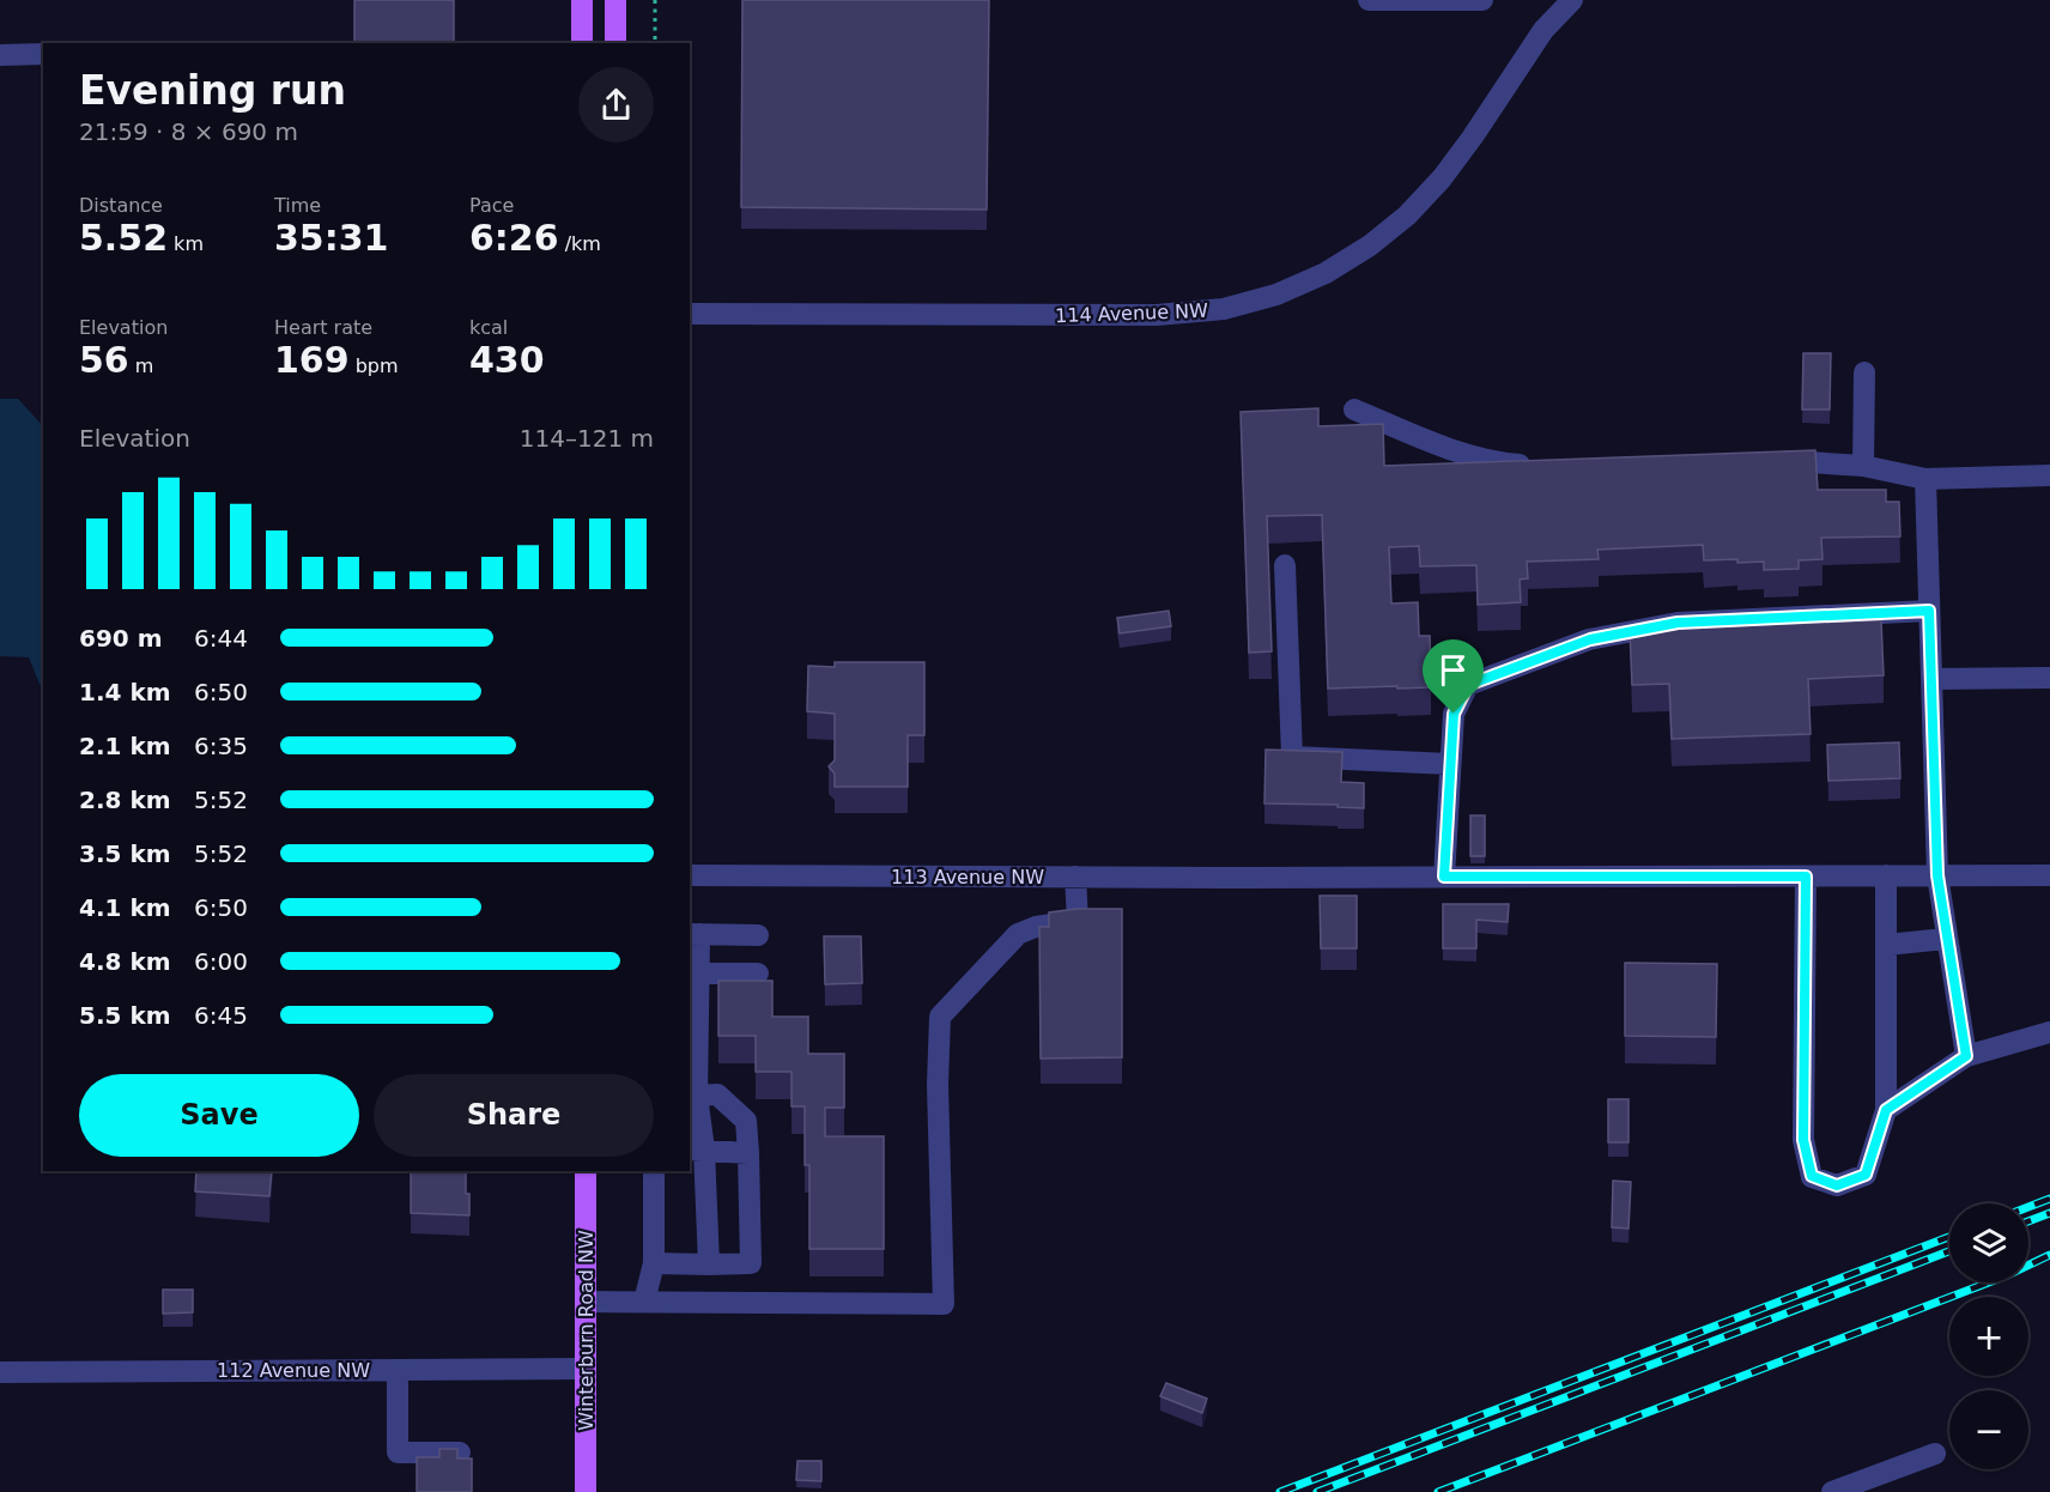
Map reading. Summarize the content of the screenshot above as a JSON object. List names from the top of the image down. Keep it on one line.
{"streets":{"main road":["Winterburn Road NW"],"street":["114 Avenue NW","113 Avenue NW","112 Avenue NW"]},"crossings":[["Winterburn Road NW","112 Avenue NW"]],"page":{"heading":["Evening run","21:59 · 8 × 690 m"],"stats":[["Distance","5.52 km"],["Time","35:31"],["Pace","6:26 /km"],["Elevation","56 m"],["Heart rate","169 bpm"],["kcal","430"]],"chart":["Elevation","114–121 m"],"list":[{"name":"690 m","note":"6:44"},{"name":"1.4 km","note":"6:50"},{"name":"2.1 km","note":"6:35"},{"name":"2.8 km","note":"5:52"},{"name":"3.5 km","note":"5:52"},{"name":"4.1 km","note":"6:50"},{"name":"4.8 km","note":"6:00"},{"name":"5.5 km","note":"6:45"}],"buttons":["Save","Share"],"map_buttons":["+","−"]}}
